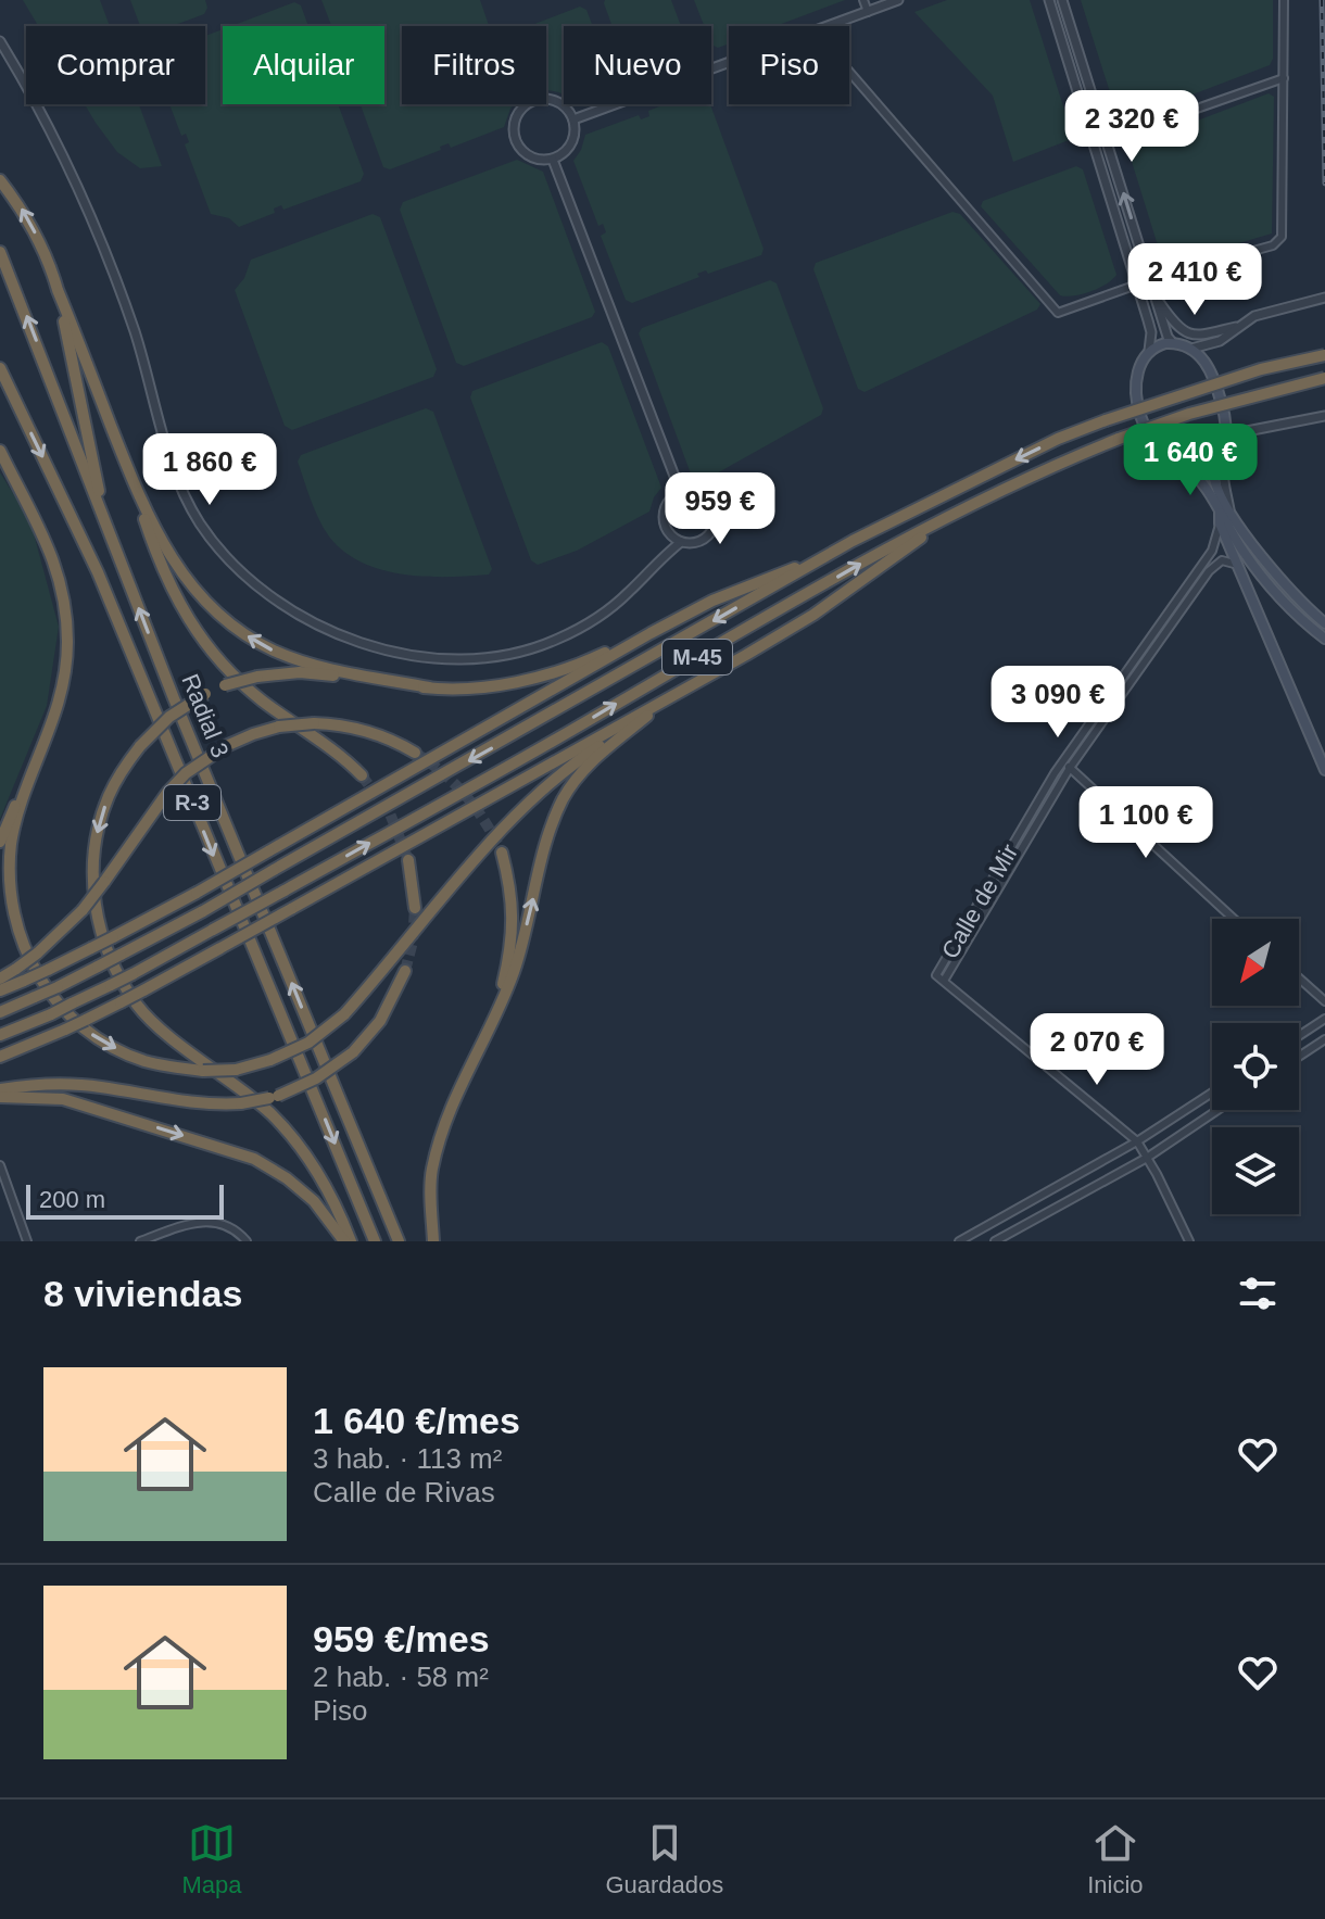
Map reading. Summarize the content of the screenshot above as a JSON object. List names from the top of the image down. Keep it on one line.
{"streets":{"highway":["M-45","Radial 3","R-3"],"street":["Calle de Mir"]},"scale_bar":"200 m","north":"bottom left","page":{"chip":["Comprar","Alquilar","Filtros","Nuevo","Piso"],"price":["2 320 €","2 410 €","1 640 €","1 860 €","959 €","3 090 €","1 100 €","2 070 €"],"scale":"200 m","heading":"8 viviendas","list":[{"name":"1 640 €/mes","note":"3 hab. · 113 m² · Calle de Rivas"},{"name":"959 €/mes","note":"2 hab. · 58 m² · Piso"}],"tabs":["Mapa","Guardados","Inicio"]}}
